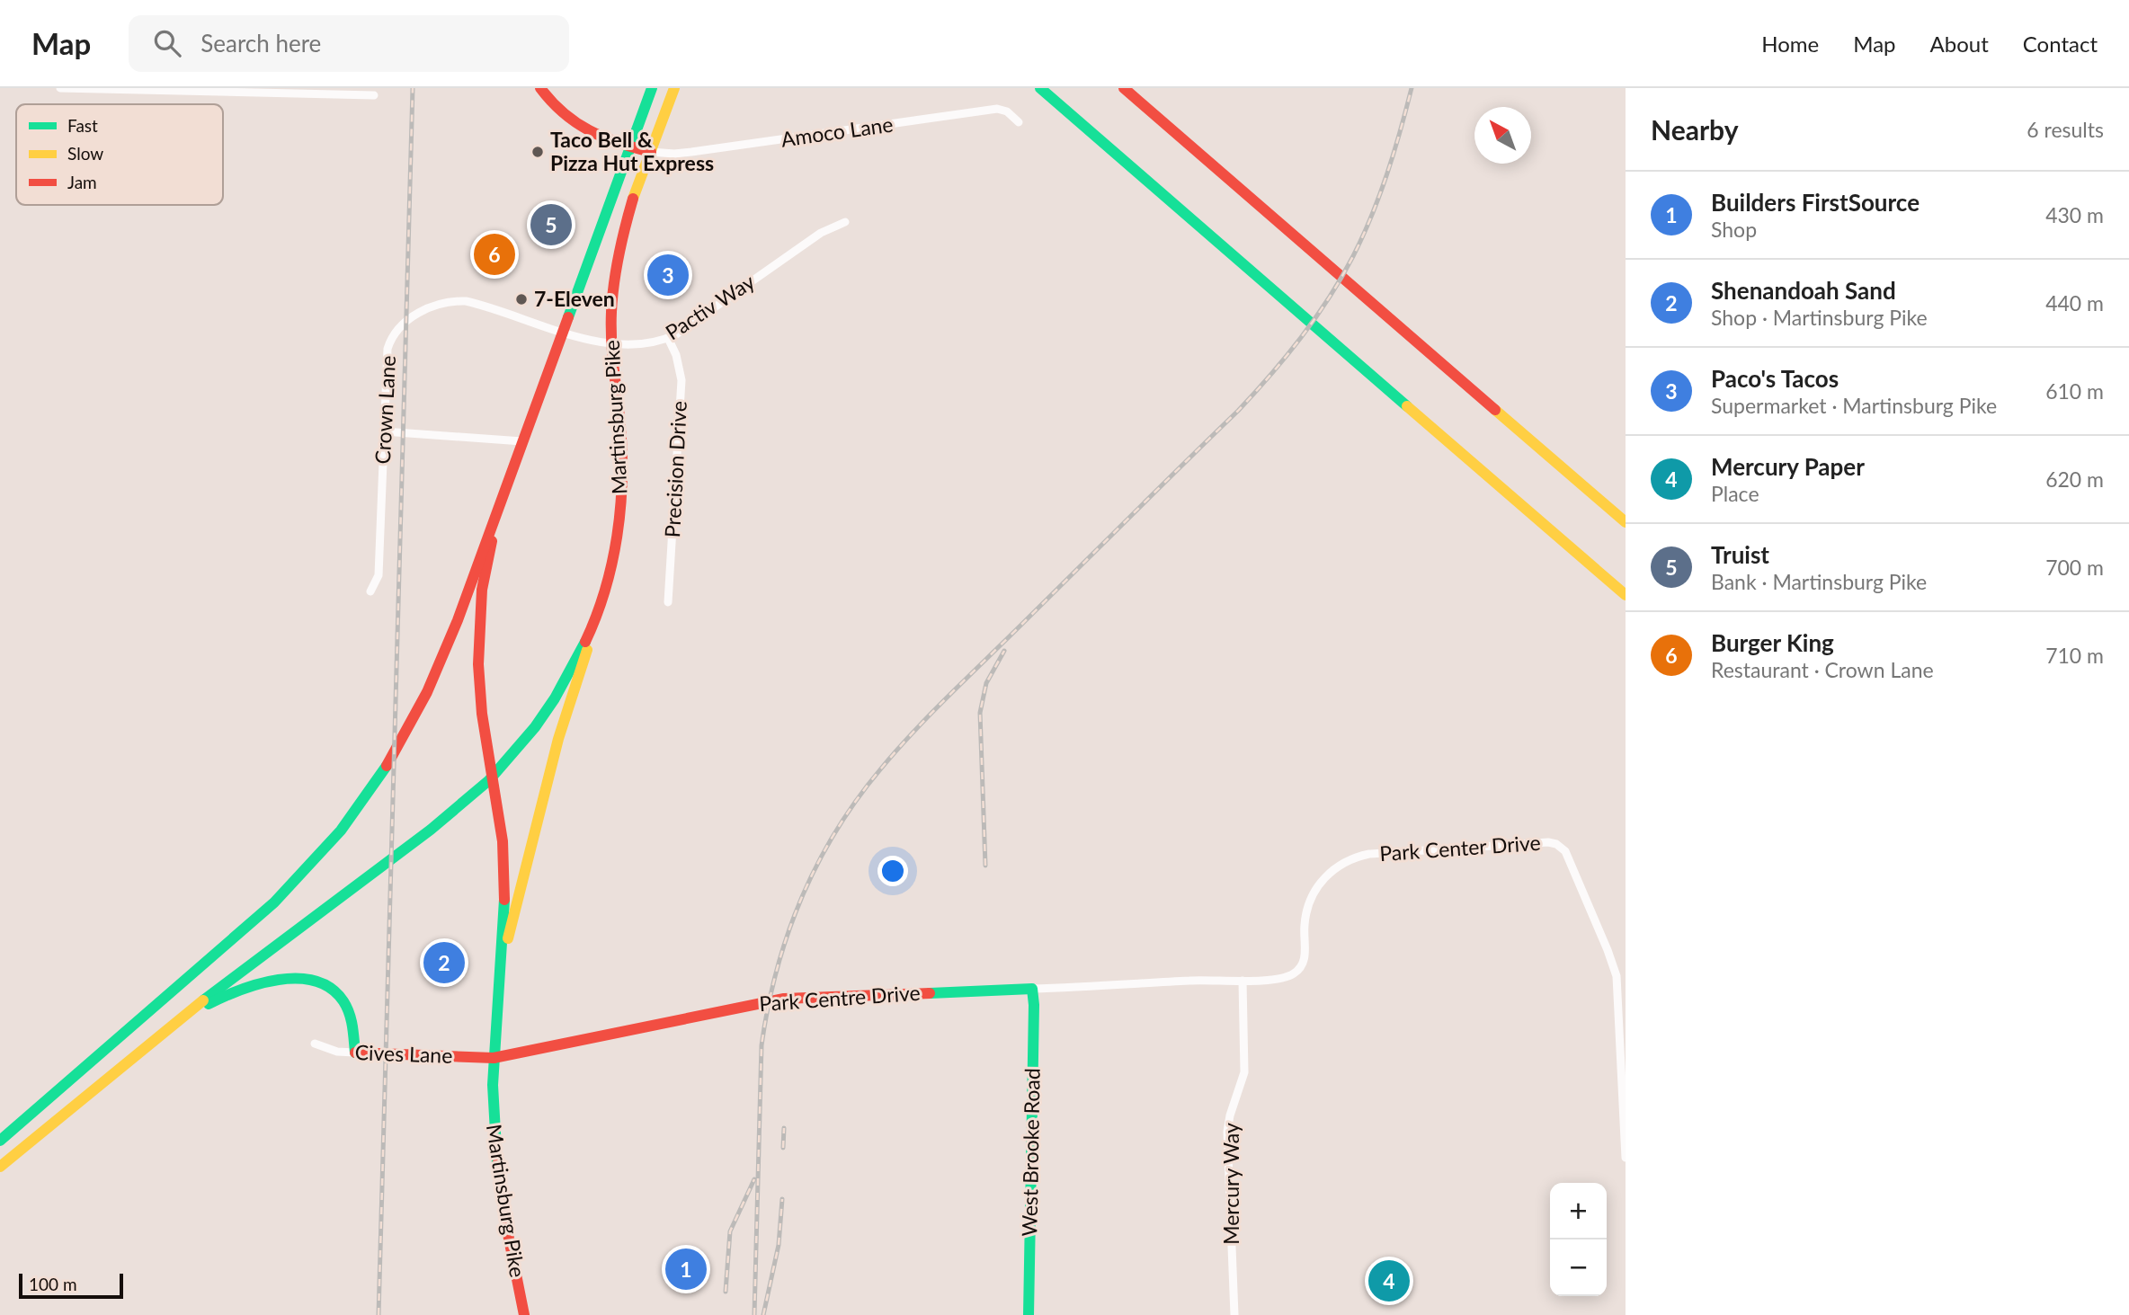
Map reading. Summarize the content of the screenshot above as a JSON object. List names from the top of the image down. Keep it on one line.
{"streets":{"main road":["Martinsburg Pike","Park Centre Drive","Cives Lane","West Brooke Road"],"street":["Amoco Lane","Pactiv Way","Crown Lane","Precision Drive","Park Center Drive","Mercury Way"]},"crossings":[["Amoco Lane","Martinsburg Pike"],["Pactiv Way","Crown Lane"],["Pactiv Way","Martinsburg Pike"],["Pactiv Way","Precision Drive"],["Martinsburg Pike","Park Centre Drive"],["Martinsburg Pike","Cives Lane"],["Park Center Drive","Park Centre Drive"],["Park Center Drive","Mercury Way"],["Park Centre Drive","Cives Lane"],["Park Centre Drive","West Brooke Road"]],"places":["Taco Bell & Pizza Hut Express","7-Eleven"],"legend":["Fast","Slow","Jam"],"scale_bar":"100 m","north":"top left","page":{"header":"Map","search":"Search here","nav":["Home","Map","About","Contact"],"heading":["Nearby","6 results"],"list":[{"mark":"1","name":"Builders FirstSource","note":"Shop","value":"430 m"},{"mark":"2","name":"Shenandoah Sand","note":"Shop · Martinsburg Pike","value":"440 m"},{"mark":"3","name":"Paco's Tacos","note":"Supermarket · Martinsburg Pike","value":"610 m"},{"mark":"4","name":"Mercury Paper","note":"Place","value":"620 m"},{"mark":"5","name":"Truist","note":"Bank · Martinsburg Pike","value":"700 m"},{"mark":"6","name":"Burger King","note":"Restaurant · Crown Lane","value":"710 m"}],"pins":["5","6","3","2","1","4"],"map_buttons":["+","−"],"scale":"100 m"}}
